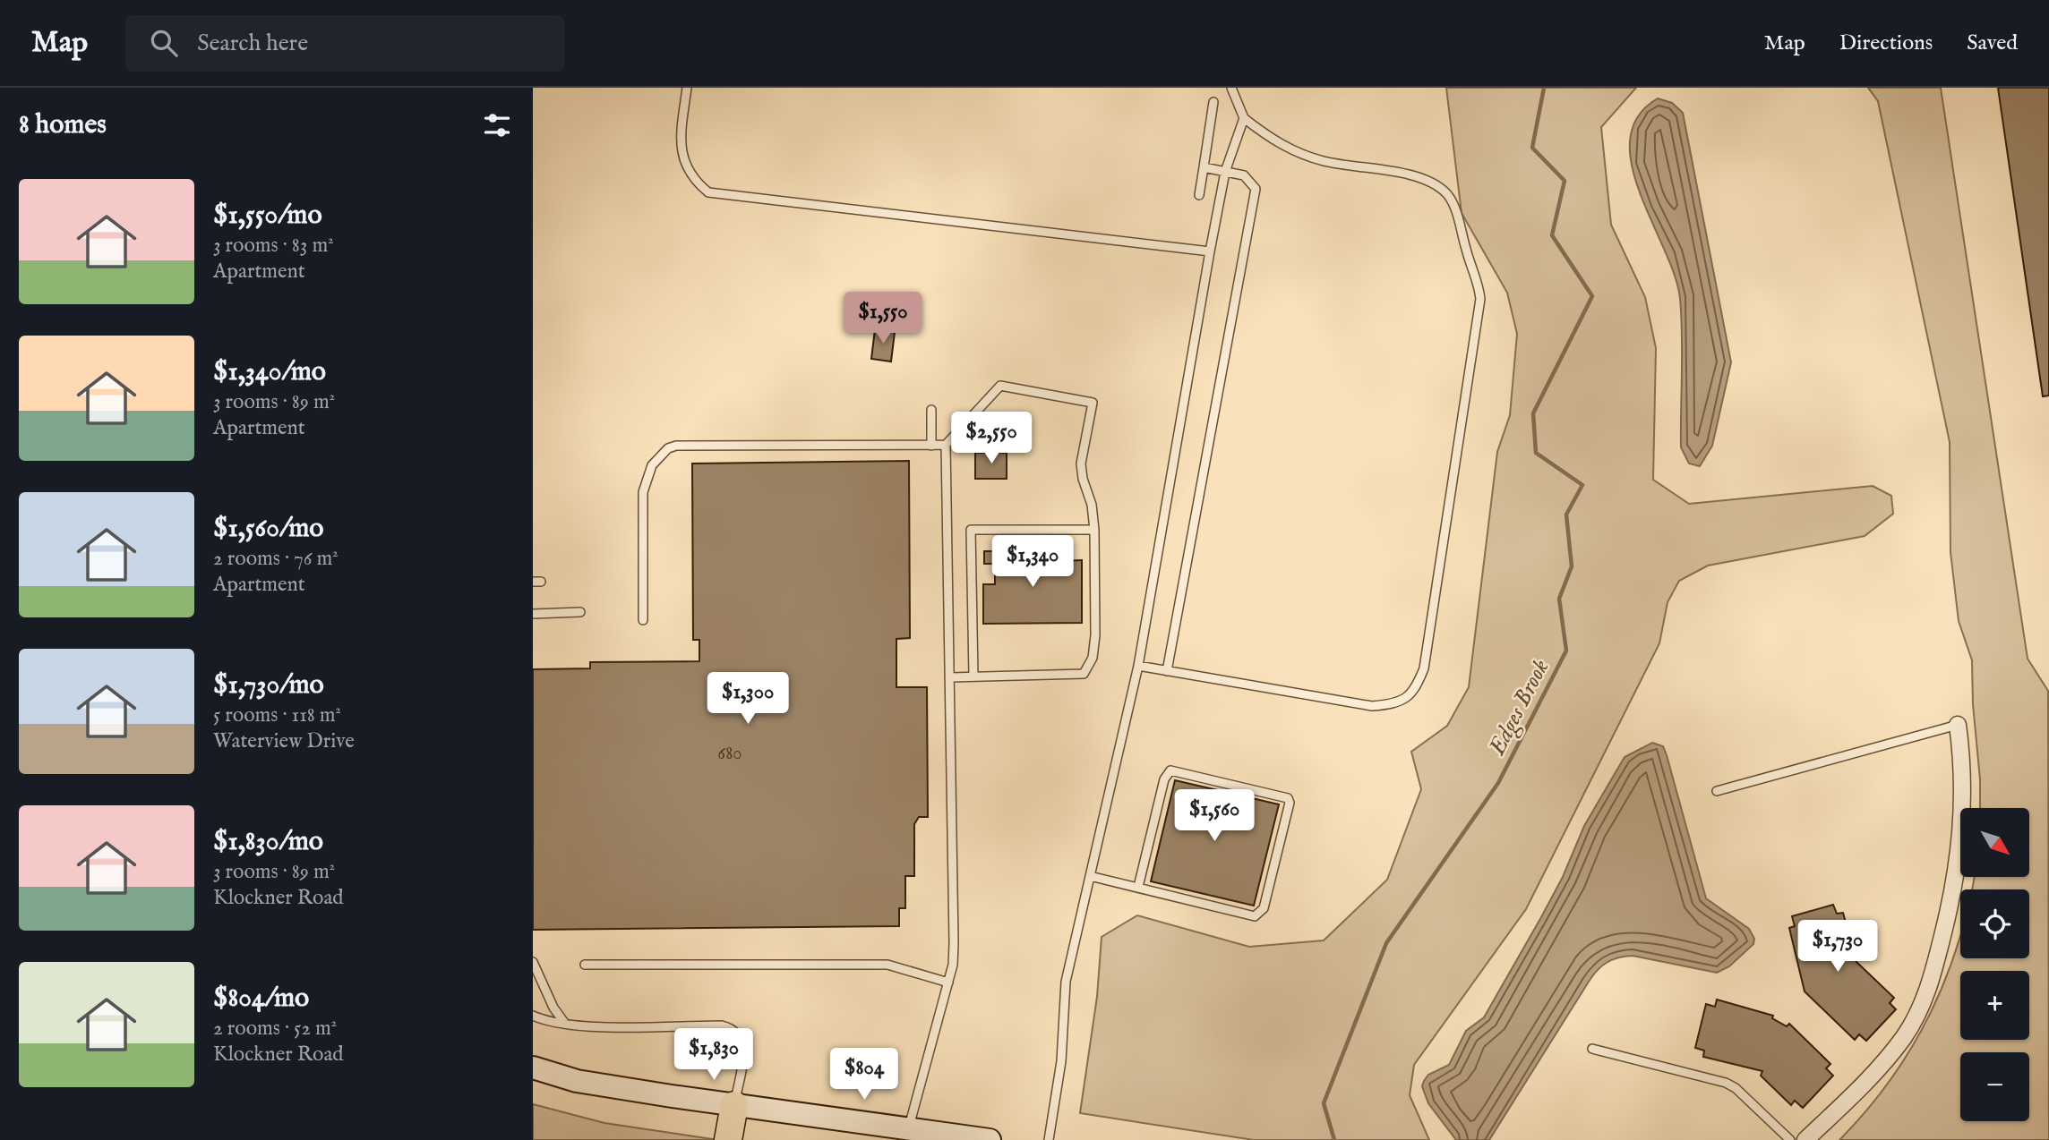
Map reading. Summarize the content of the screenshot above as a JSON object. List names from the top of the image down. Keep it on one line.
{"water":["Edges Brook"],"house_numbers":["680"],"north":"bottom right","page":{"header":"Map","search":"Search here","nav":["Map","Directions","Saved"],"heading":"8 homes","list":[{"name":"$1,550/mo","note":"3 rooms · 83 m² · Apartment"},{"name":"$1,340/mo","note":"3 rooms · 89 m² · Apartment"},{"name":"$1,560/mo","note":"2 rooms · 76 m² · Apartment"},{"name":"$1,730/mo","note":"5 rooms · 118 m² · Waterview Drive"},{"name":"$1,830/mo","note":"3 rooms · 89 m² · Klockner Road"},{"name":"$804/mo","note":"2 rooms · 52 m² · Klockner Road"}],"price":["$1,550","$2,550","$1,340","$1,300","$1,560","$1,730","$1,830","$804"],"map_buttons":["+","−"]}}
